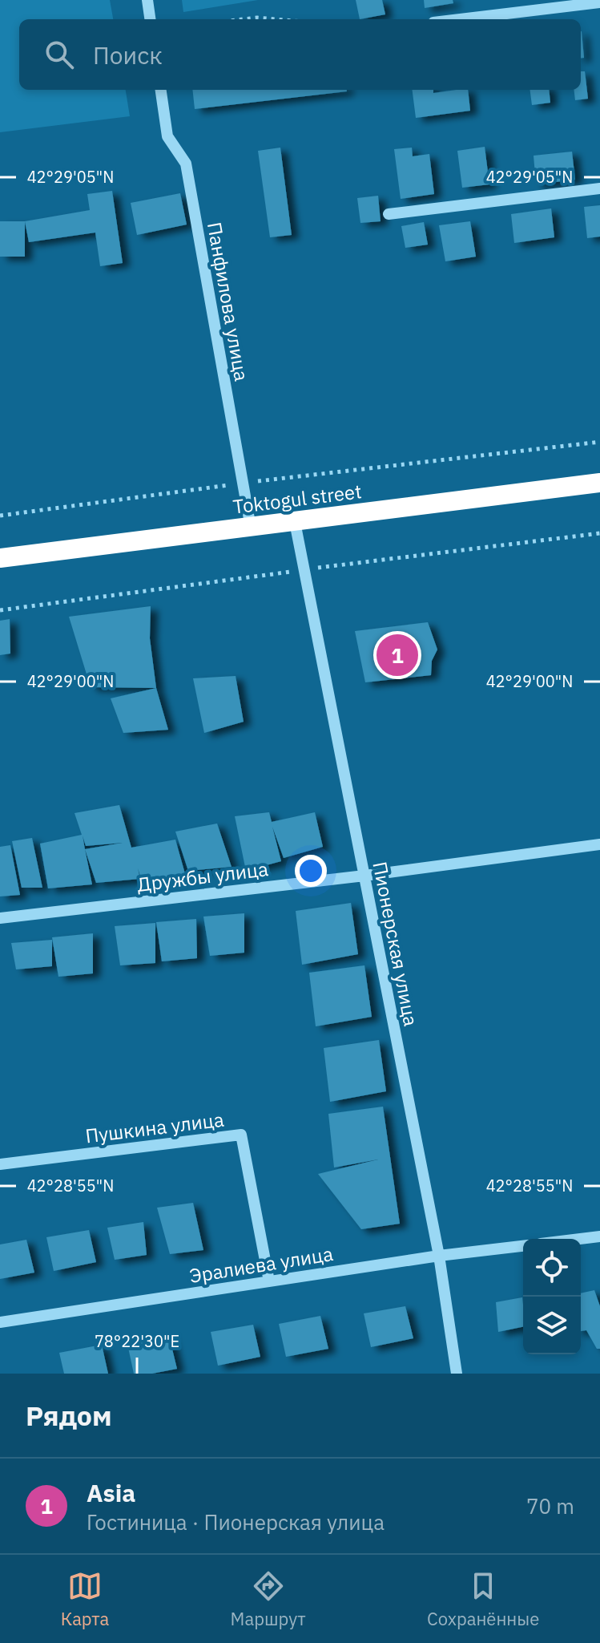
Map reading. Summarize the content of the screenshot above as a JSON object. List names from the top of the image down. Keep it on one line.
{"streets":{"highway":["Toktogul street"],"street":["Панфилова улица","Дружбы улица","Пионерская улица","Пушкина улица","Эралиева улица"]},"crossings":[["Панфилова улица","Toktogul street"],["Toktogul street","Пионерская улица"],["Дружбы улица","Пионерская улица"],["Пионерская улица","Эралиева улица"],["Пушкина улица","Эралиева улица"]],"page":{"search":"Поиск","pins":"1","heading":"Рядом","list":[{"mark":"1","name":"Asia","note":"Гостиница · Пионерская улица","value":"70 m"}],"nav":["Карта","Маршрут","Сохранённые"]},"coordinates":["42°29'05\"N","42°29'00\"N","42°28'55\"N","78°22'30\"E"]}
